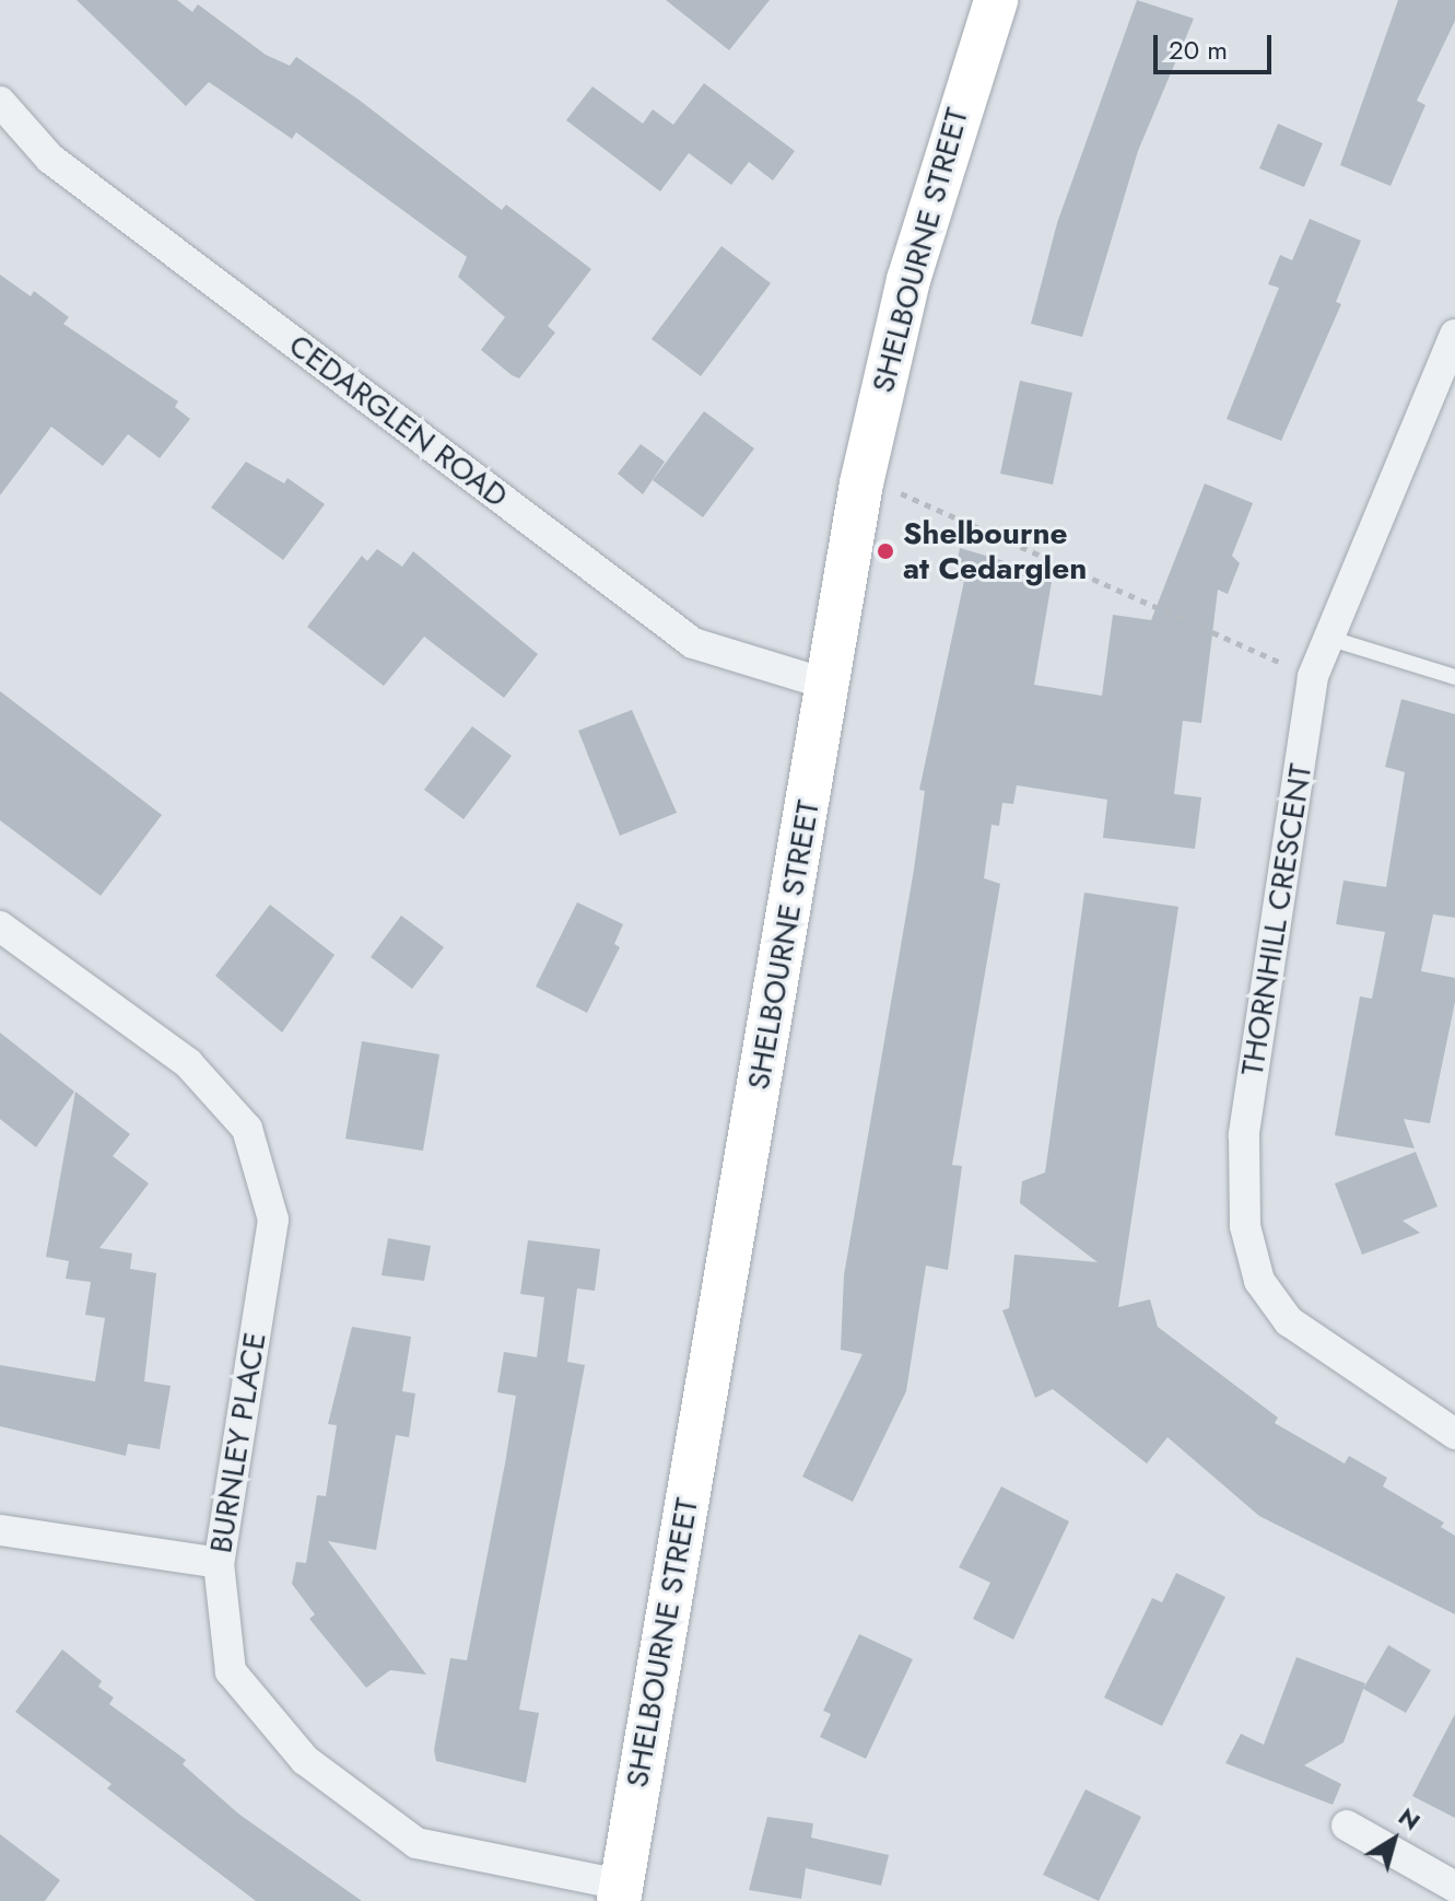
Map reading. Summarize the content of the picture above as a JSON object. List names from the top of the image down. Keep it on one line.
{"streets":{"main road":["SHELBOURNE STREET"],"street":["CEDARGLEN ROAD","THORNHILL CRESCENT","BURNLEY PLACE"]},"crossings":[["SHELBOURNE STREET","CEDARGLEN ROAD"],["SHELBOURNE STREET","BURNLEY PLACE"]],"places":["Shelbourne at Cedarglen"],"scale_bar":"20 m","north":"top right"}
